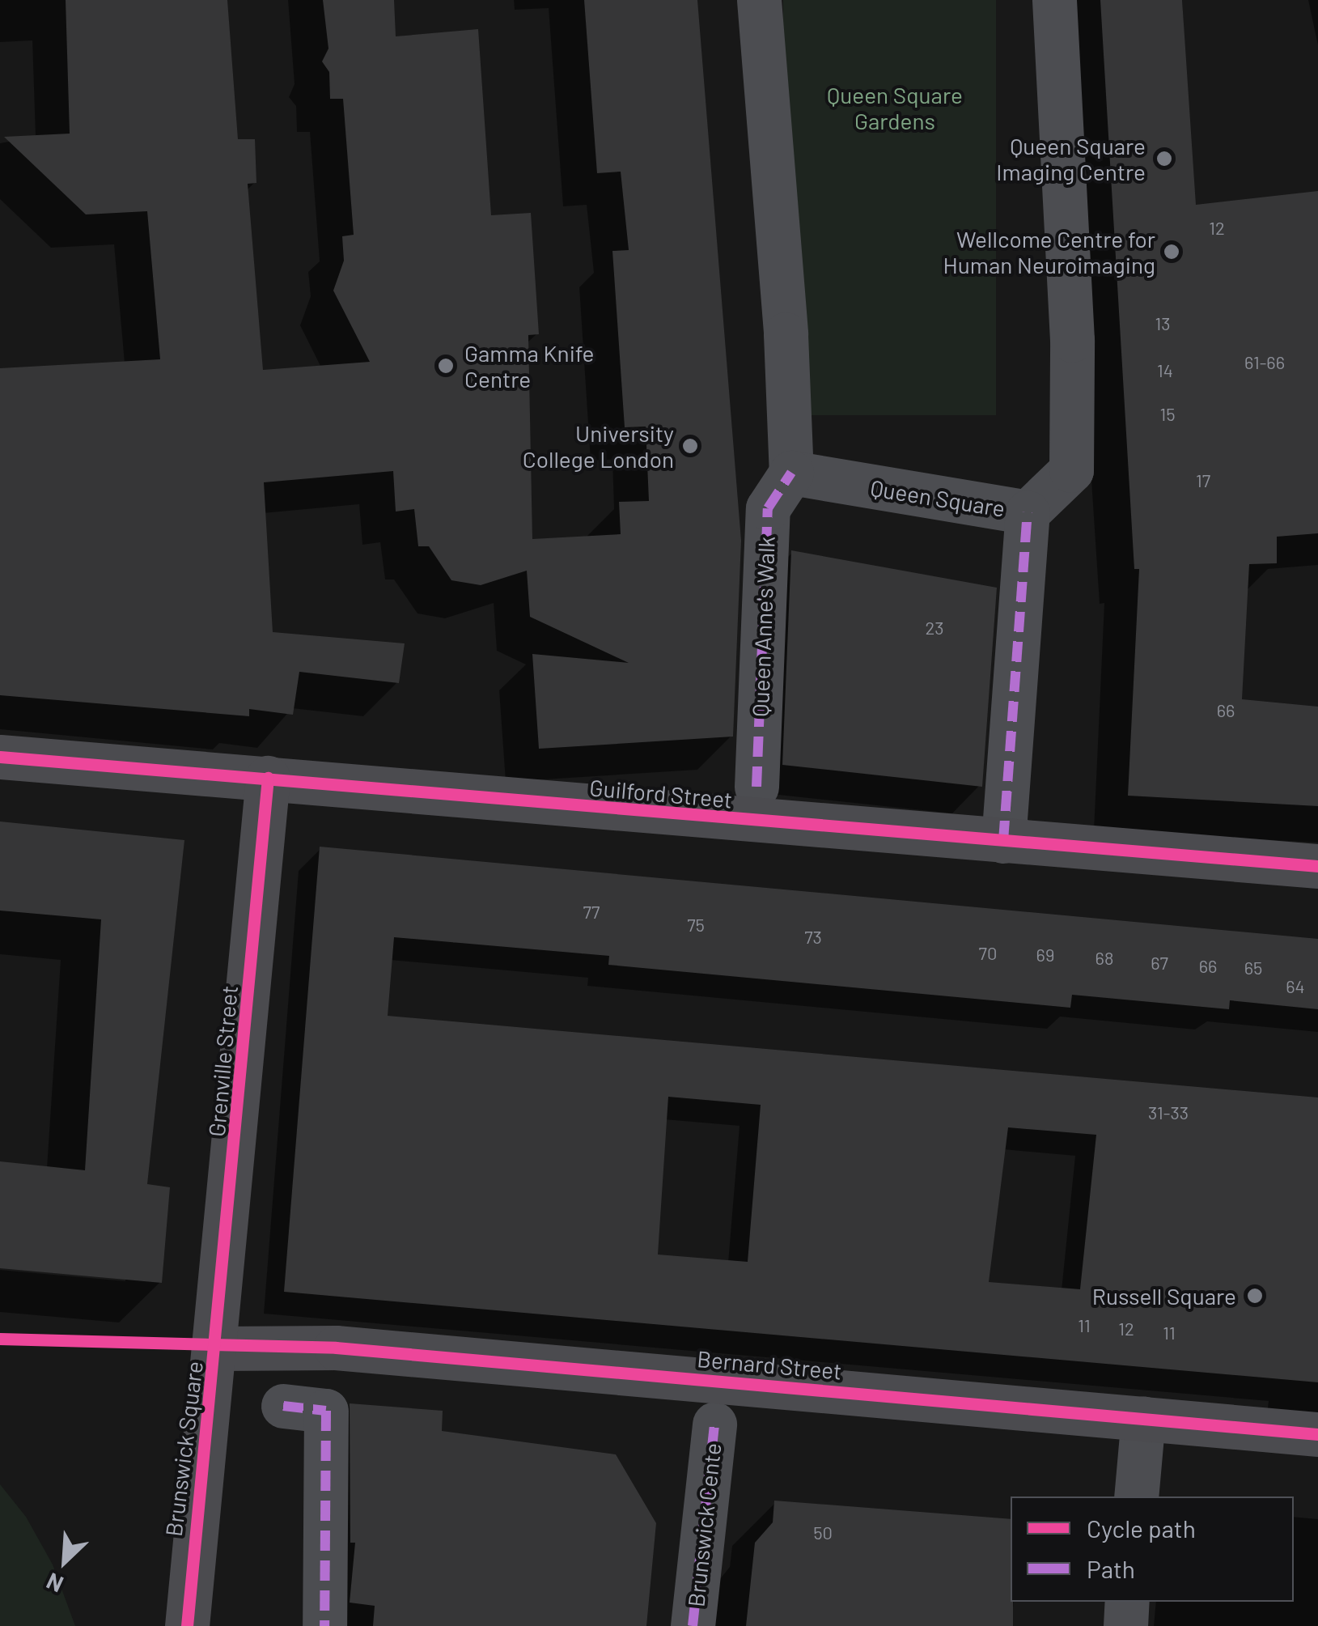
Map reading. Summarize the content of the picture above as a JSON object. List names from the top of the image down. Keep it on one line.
{"streets":{"main road":["Guilford Street","Grenville Street","Bernard Street","Brunswick Square"],"street":["Queen Square","Queen Anne's Walk","Brunswick Cente"]},"crossings":[["Queen Square","Queen Anne's Walk"],["Guilford Street","Grenville Street"],["Grenville Street","Bernard Street"],["Grenville Street","Brunswick Square"],["Bernard Street","Brunswick Square"]],"parks":["Queen Square Gardens"],"places":["Queen Square Imaging Centre","Wellcome Centre for Human Neuroimaging","Gamma Knife Centre","University College London","Russell Square"],"house_numbers":["12","13","61-66","14","15","17","23","66","77","75","73","70","69","68","67","66","65","64","31-33","11","12","11","50"],"legend":["Cycle path","Path"],"north":"bottom left"}
